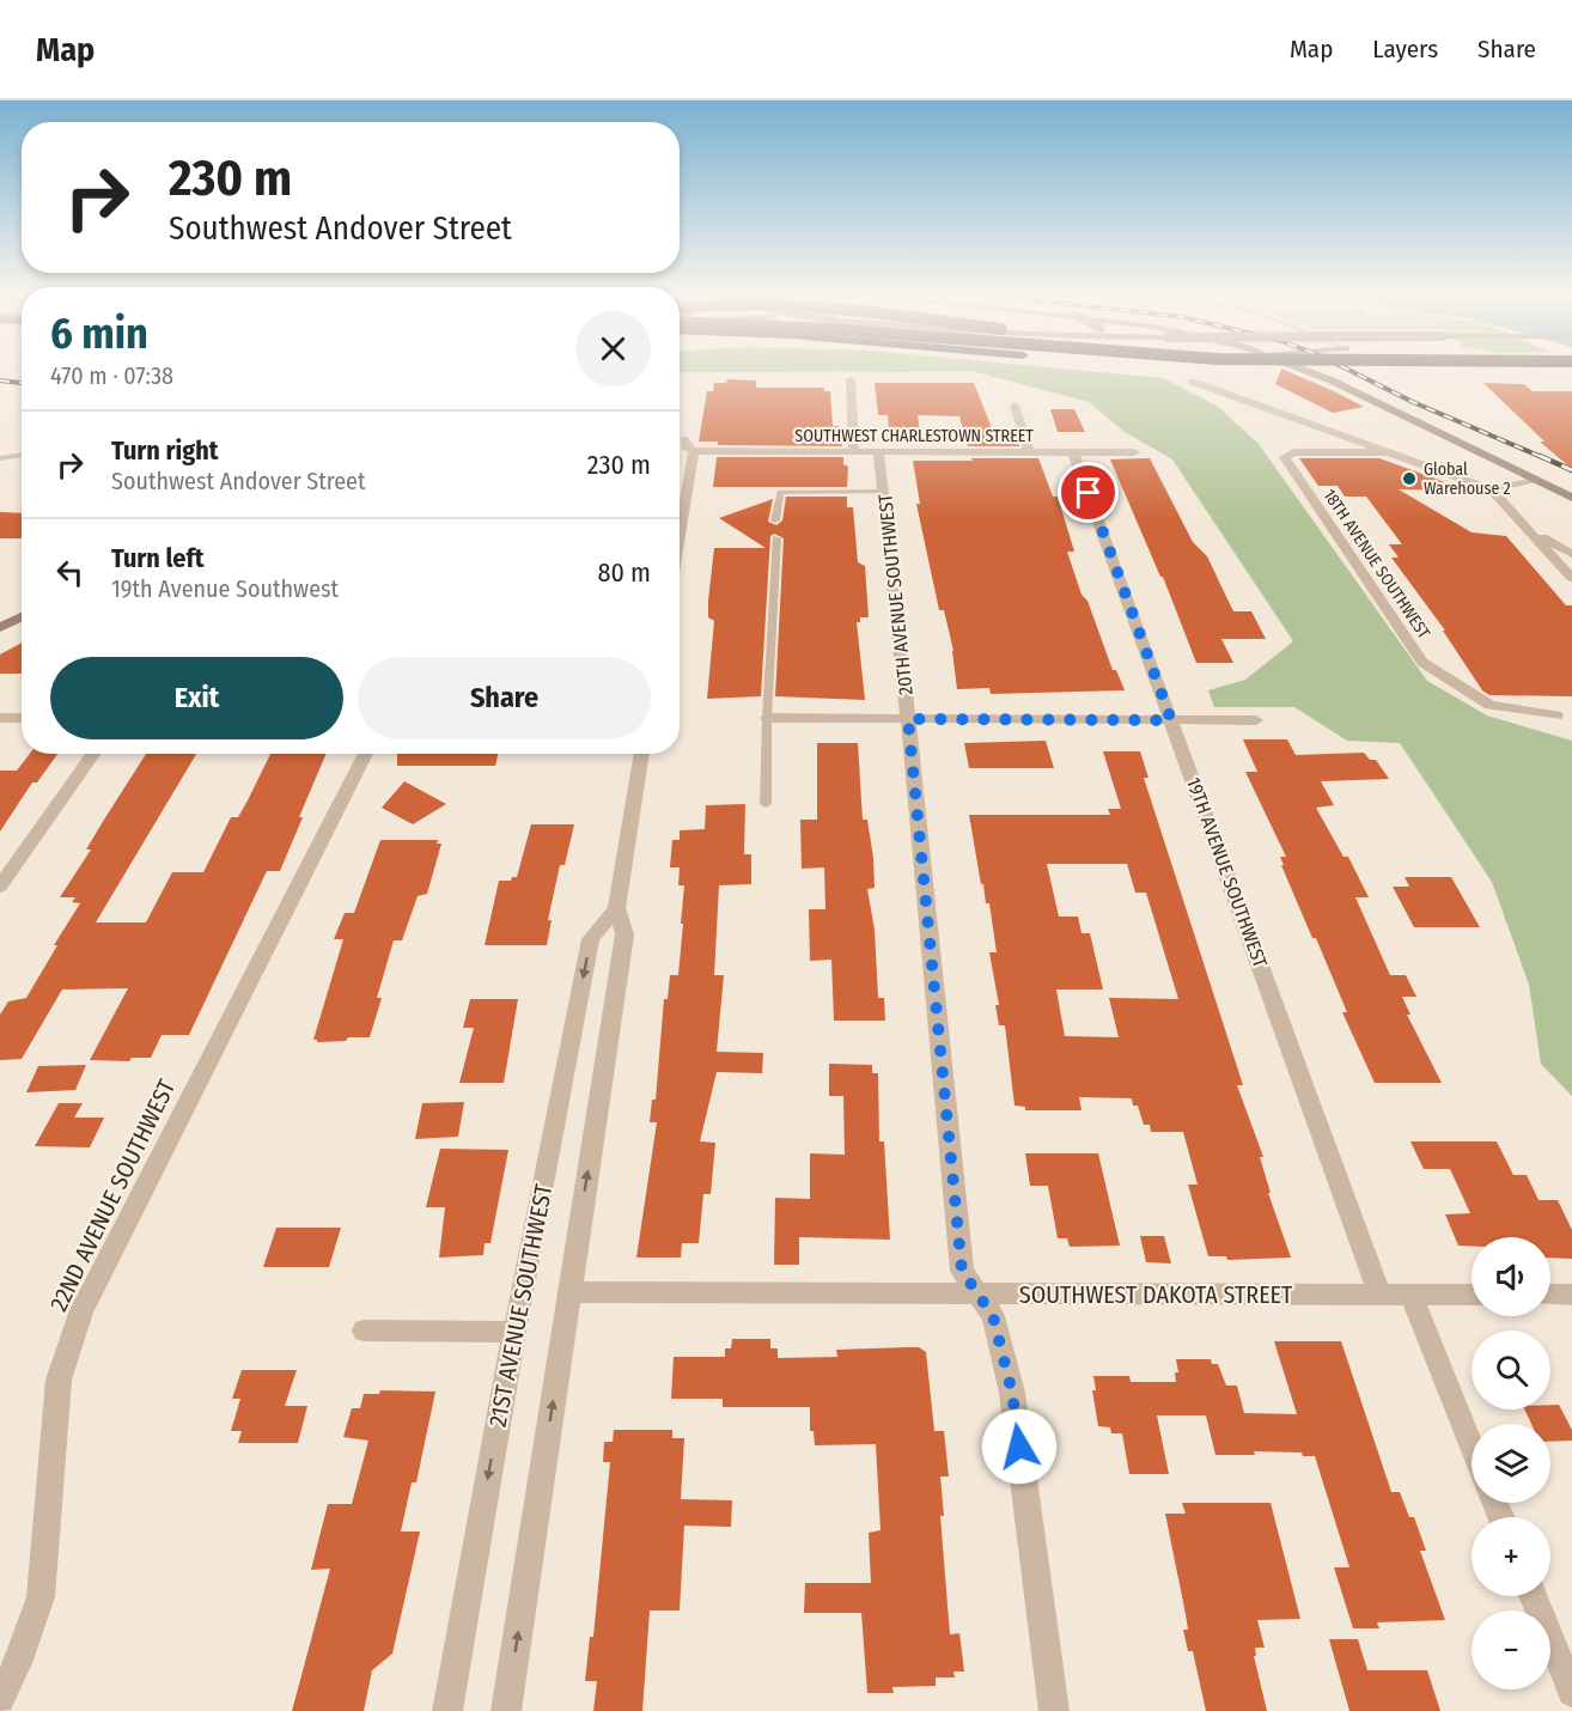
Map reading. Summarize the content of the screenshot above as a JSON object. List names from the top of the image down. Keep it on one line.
{"streets":{"street":["SOUTHWEST CHARLESTOWN STREET","18TH AVENUE SOUTHWEST","20TH AVENUE SOUTHWEST","19TH AVENUE SOUTHWEST","22ND AVENUE SOUTHWEST","SOUTHWEST DAKOTA STREET","21ST AVENUE SOUTHWEST"]},"crossings":[["SOUTHWEST CHARLESTOWN STREET","20TH AVENUE SOUTHWEST"],["SOUTHWEST CHARLESTOWN STREET","19TH AVENUE SOUTHWEST"],["20TH AVENUE SOUTHWEST","SOUTHWEST DAKOTA STREET"],["19TH AVENUE SOUTHWEST","SOUTHWEST DAKOTA STREET"],["SOUTHWEST DAKOTA STREET","21ST AVENUE SOUTHWEST"]],"places":["Global Warehouse 2"],"page":{"header":"Map","nav":["Map","Layers","Share"],"turn":["230 m","Southwest Andover Street"],"heading":["6 min","470 m · 07:38"],"list":[{"name":"Turn right","note":"Southwest Andover Street","value":"230 m"},{"name":"Turn left","note":"19th Avenue Southwest","value":"80 m"}],"buttons":["Exit","Share"],"map_buttons":["+","−"]}}
